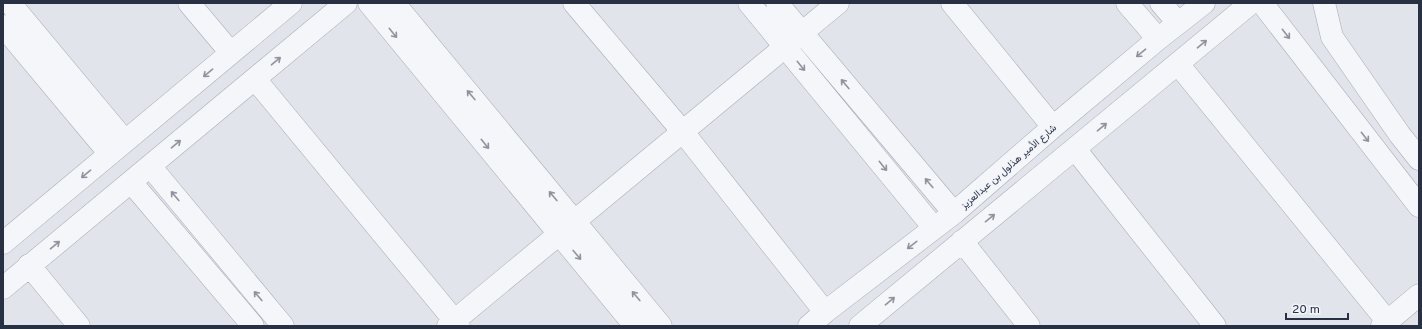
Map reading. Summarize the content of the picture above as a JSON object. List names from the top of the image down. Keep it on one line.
{"streets":{"street":["شارع الأمير هذلول بن عبدالعزيز"]},"scale_bar":"20 m"}
